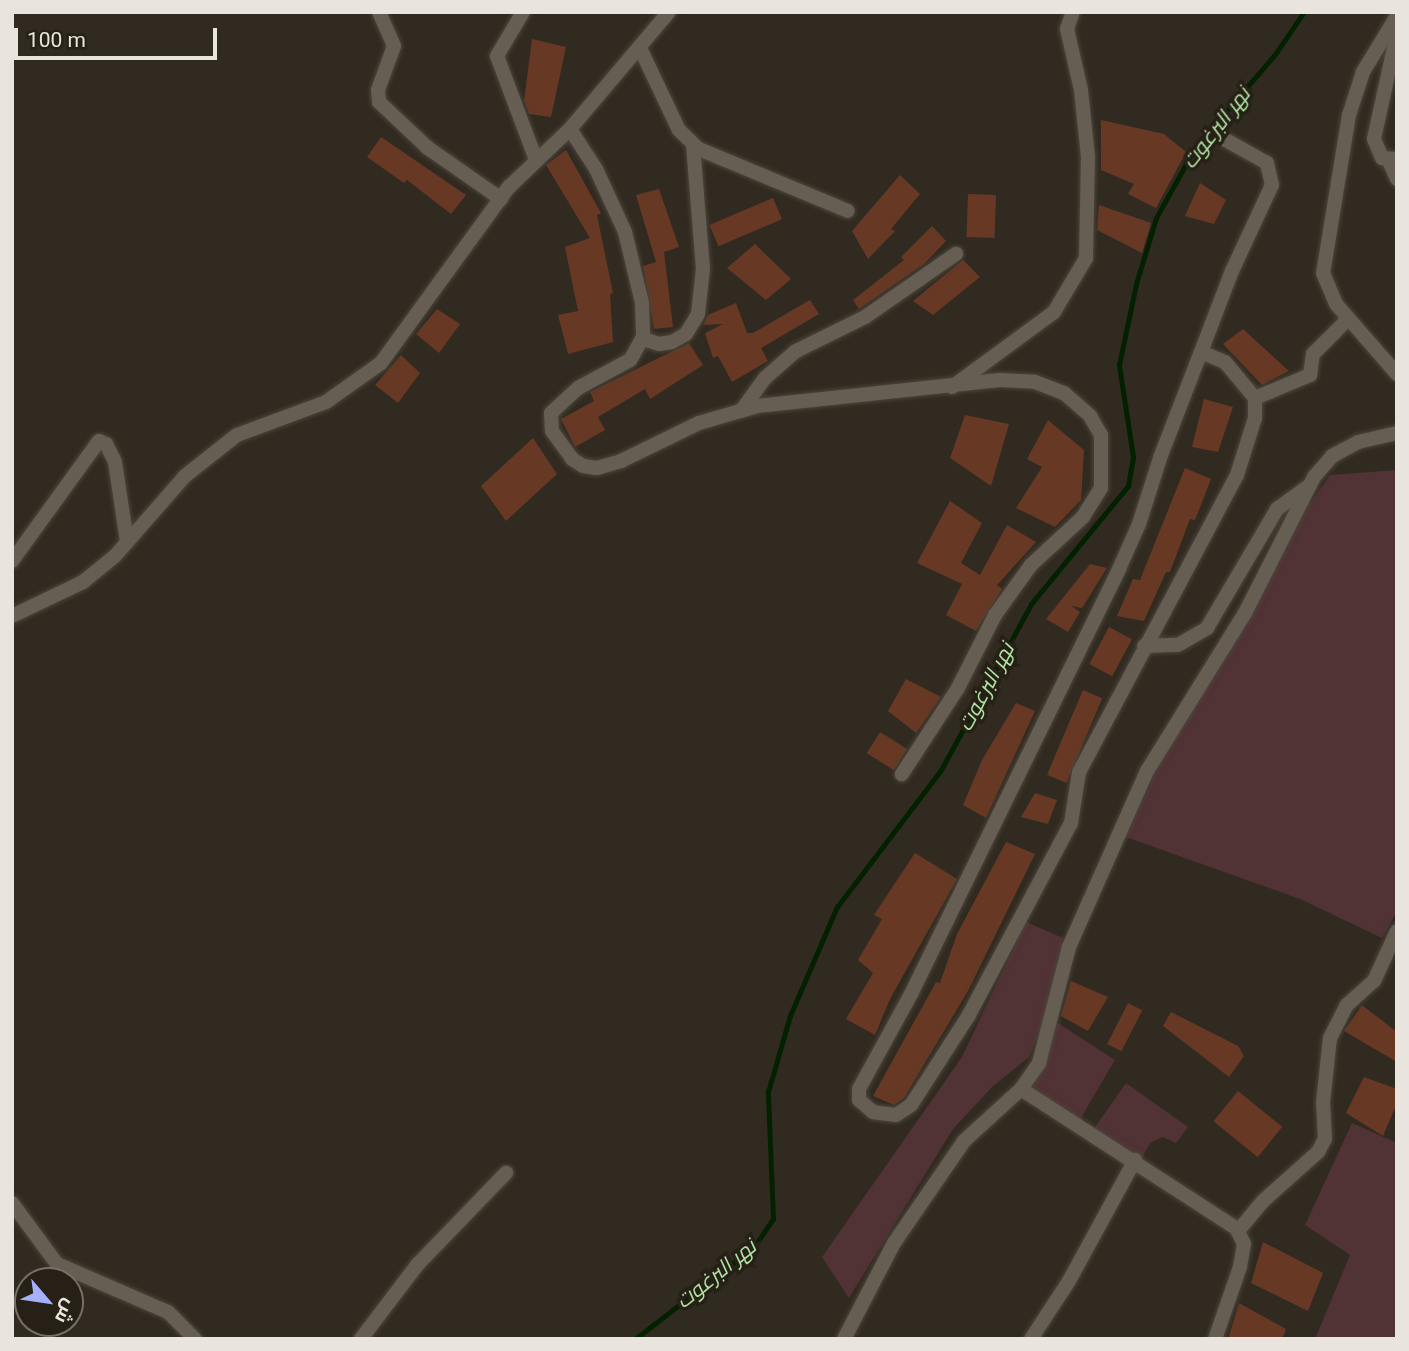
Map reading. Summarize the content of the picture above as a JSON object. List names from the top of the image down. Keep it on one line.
{"water":["نهر البرغوت"],"scale_bar":"100 m","north":"bottom right"}
